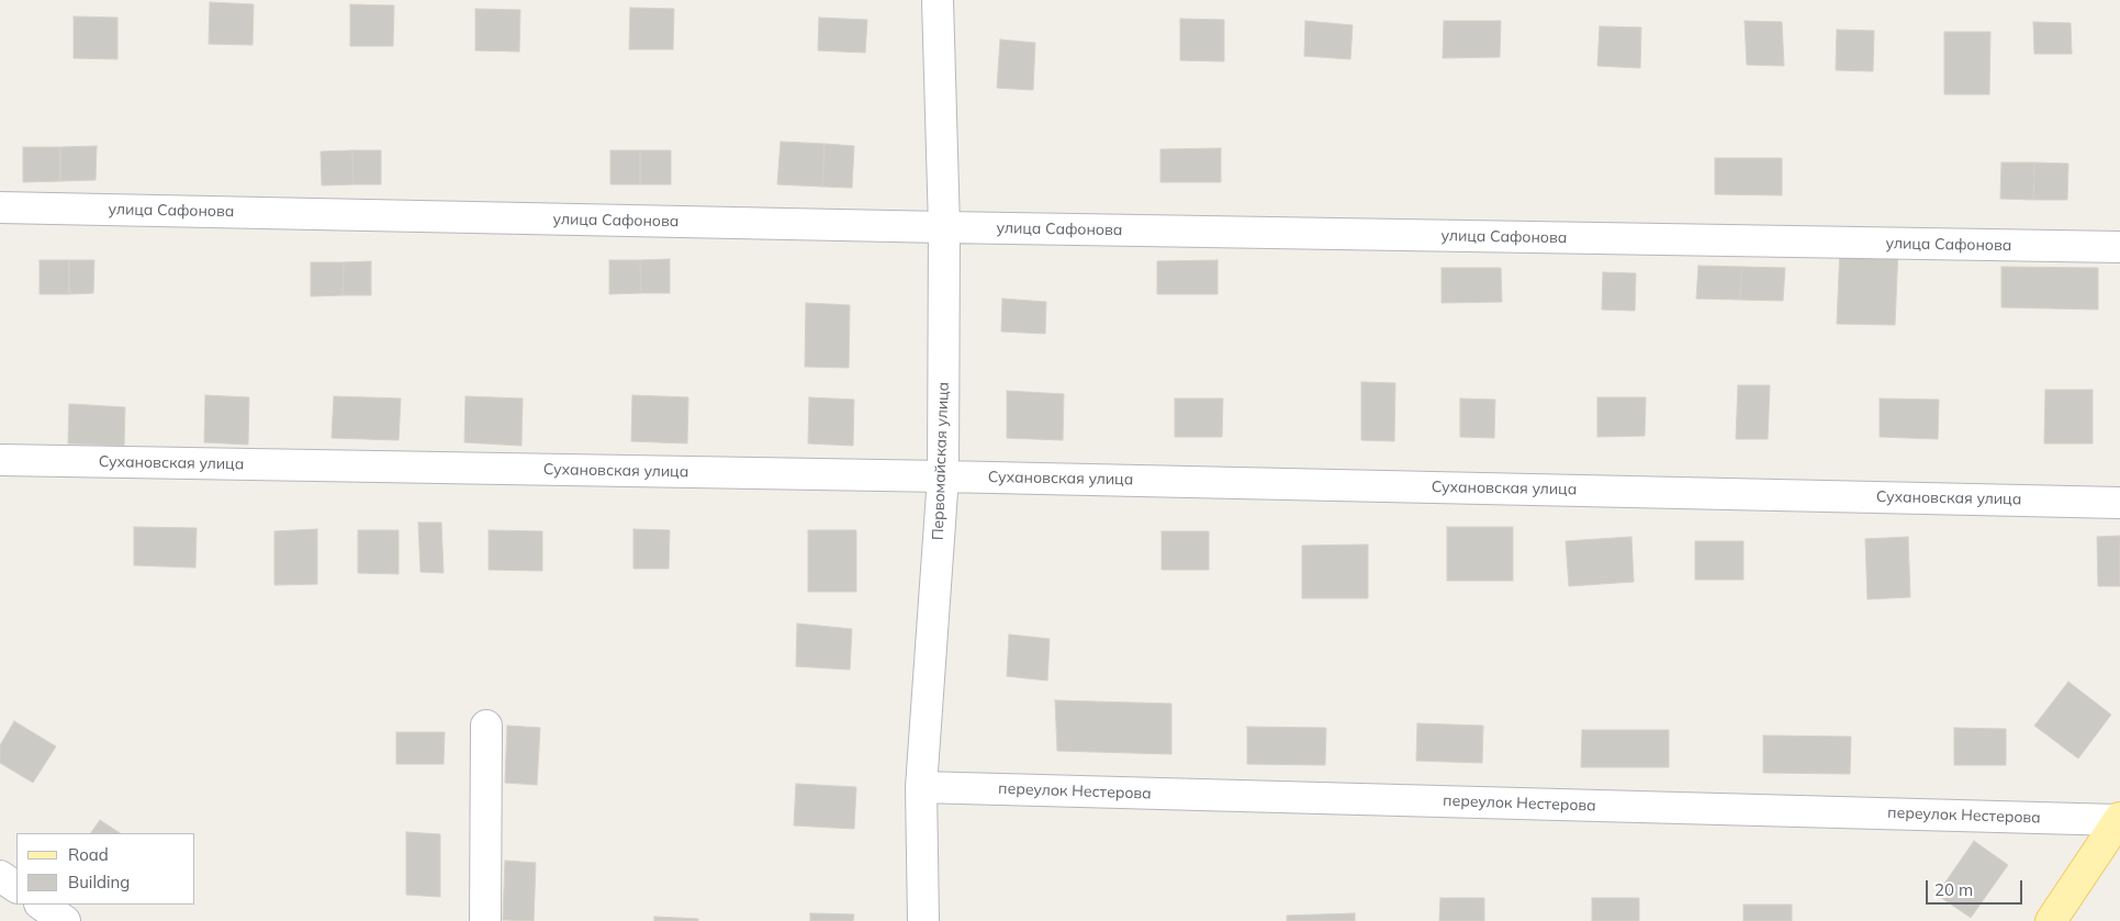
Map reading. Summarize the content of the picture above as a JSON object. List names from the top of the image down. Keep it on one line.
{"streets":{"street":["улица Сафонова","Первомайская улица","Сухановская улица","переулок Нестерова"]},"crossings":[["улица Сафонова","Первомайская улица"],["Первомайская улица","Сухановская улица"],["Первомайская улица","переулок Нестерова"]],"legend":["Road","Building"],"scale_bar":"20 m"}
